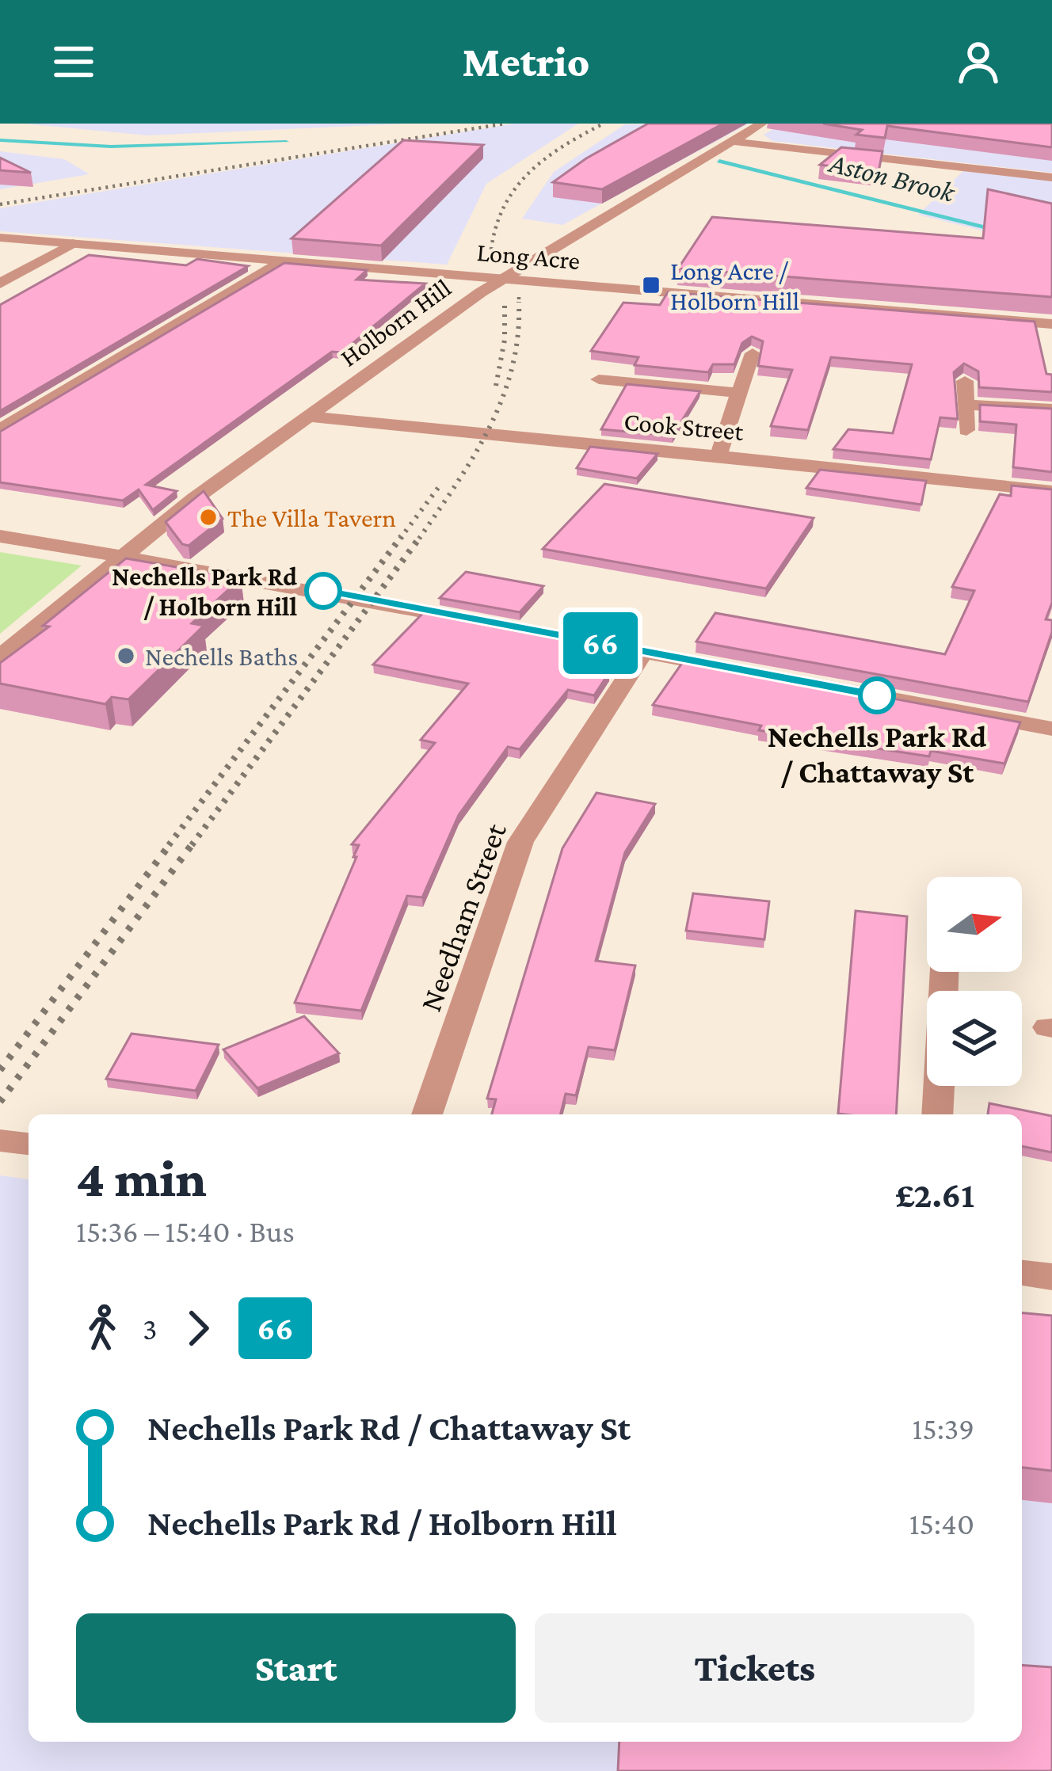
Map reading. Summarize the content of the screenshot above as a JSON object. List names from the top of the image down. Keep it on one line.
{"streets":{"street":["Long Acre","Holborn Hill","Cook Street","Needham Street"]},"crossings":[["Long Acre","Holborn Hill"],["Holborn Hill","Cook Street"]],"water":["Aston Brook"],"places":{"transit":["Long Acre / Holborn Hill"],"other":["The Villa Tavern","Nechells Park Rd / Holborn Hill","Nechells Baths","Nechells Park Rd / Chattaway St"]},"lines":["bus line 66"],"north":"right","page":{"header":"Metrio","on_map":"66","heading":["4 min","15:36 – 15:40 · Bus","£2.61"],"legs":["3","66"],"list":[{"name":"Nechells Park Rd / Chattaway St","value":"15:39"},{"name":"Nechells Park Rd / Holborn Hill","value":"15:40"}],"buttons":["Start","Tickets"]}}
